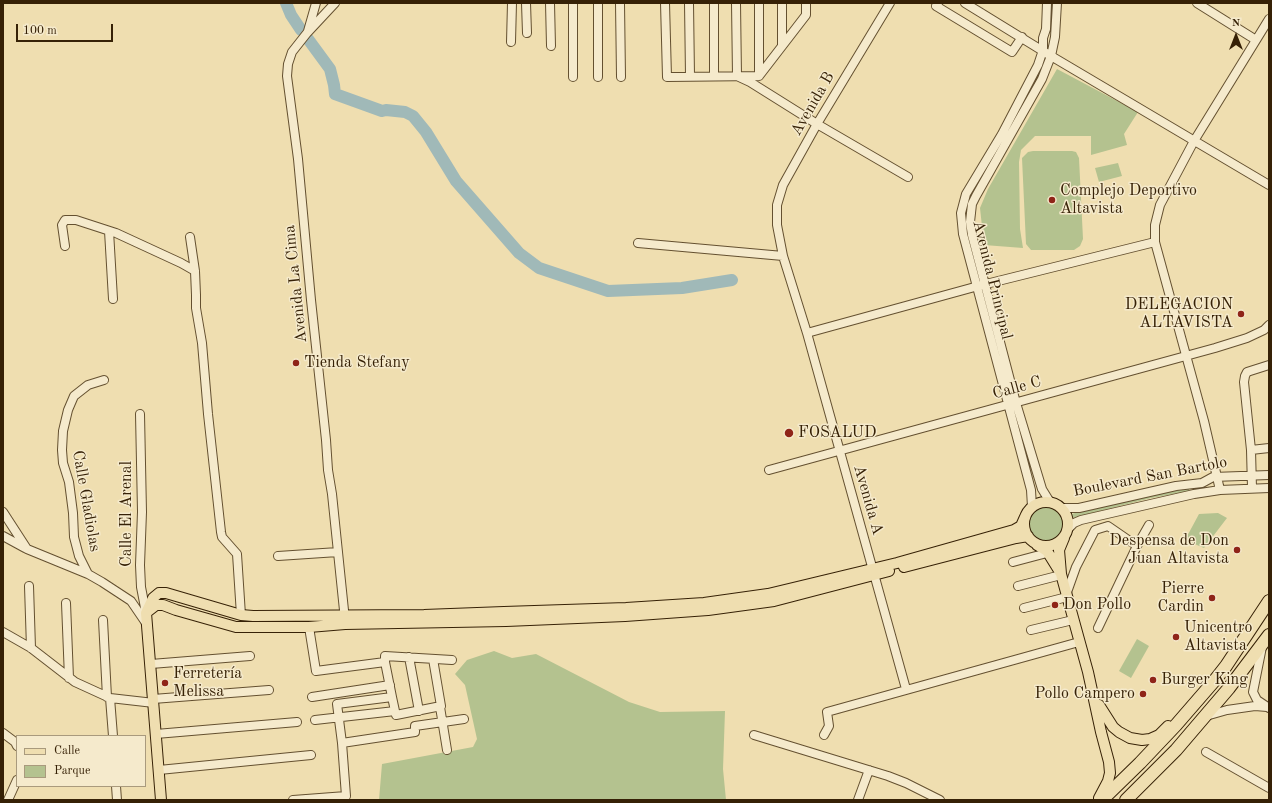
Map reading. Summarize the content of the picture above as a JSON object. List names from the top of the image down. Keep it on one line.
{"streets":{"street":["Avenida B","Avenida Principal","Avenida La Cima","Calle C","Boulevard San Bartolo","Avenida A","Calle Gladiolas","Calle El Arenal"]},"crossings":[["Avenida B","Avenida A"],["Avenida Principal","Calle C"],["Avenida Principal","Boulevard San Bartolo"],["Calle C","Avenida A"]],"places":["Complejo Deportivo Altavista","DELEGACION ALTAVISTA","Tienda Stefany","FOSALUD","Despensa de Don Juan Altavista","Pierre Cardin","Don Pollo","Unicentro Altavista","Burger King","Ferretería Melissa","Pollo Campero"],"legend":["Calle","Parque"],"scale_bar":"100 m","north":"top"}
